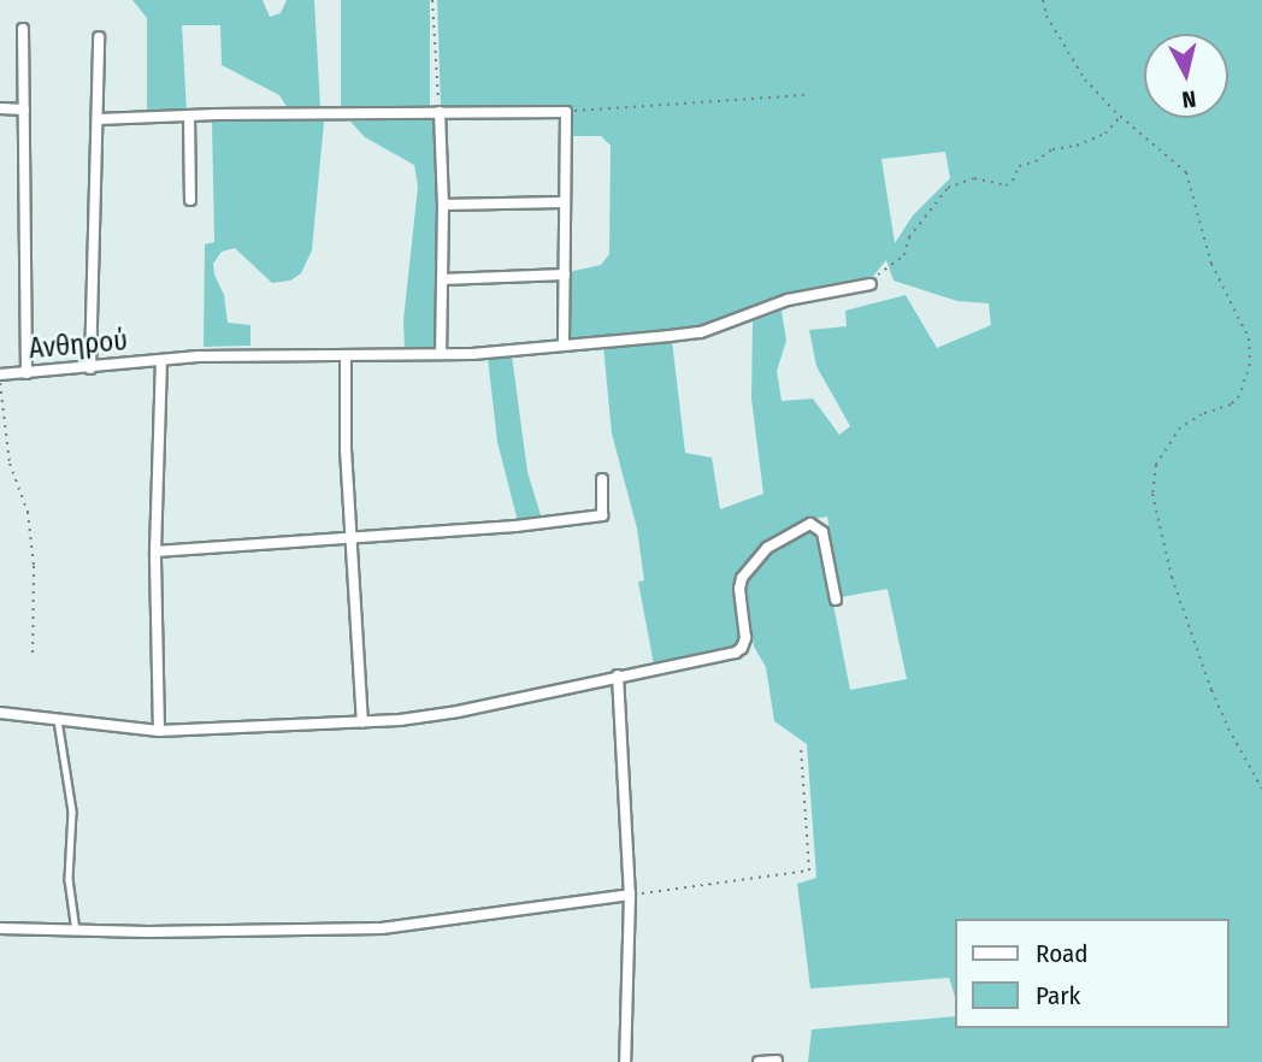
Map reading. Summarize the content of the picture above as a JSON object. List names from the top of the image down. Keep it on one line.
{"streets":{"street":["Ανθηρού"]},"legend":["Road","Park"],"north":"bottom"}
